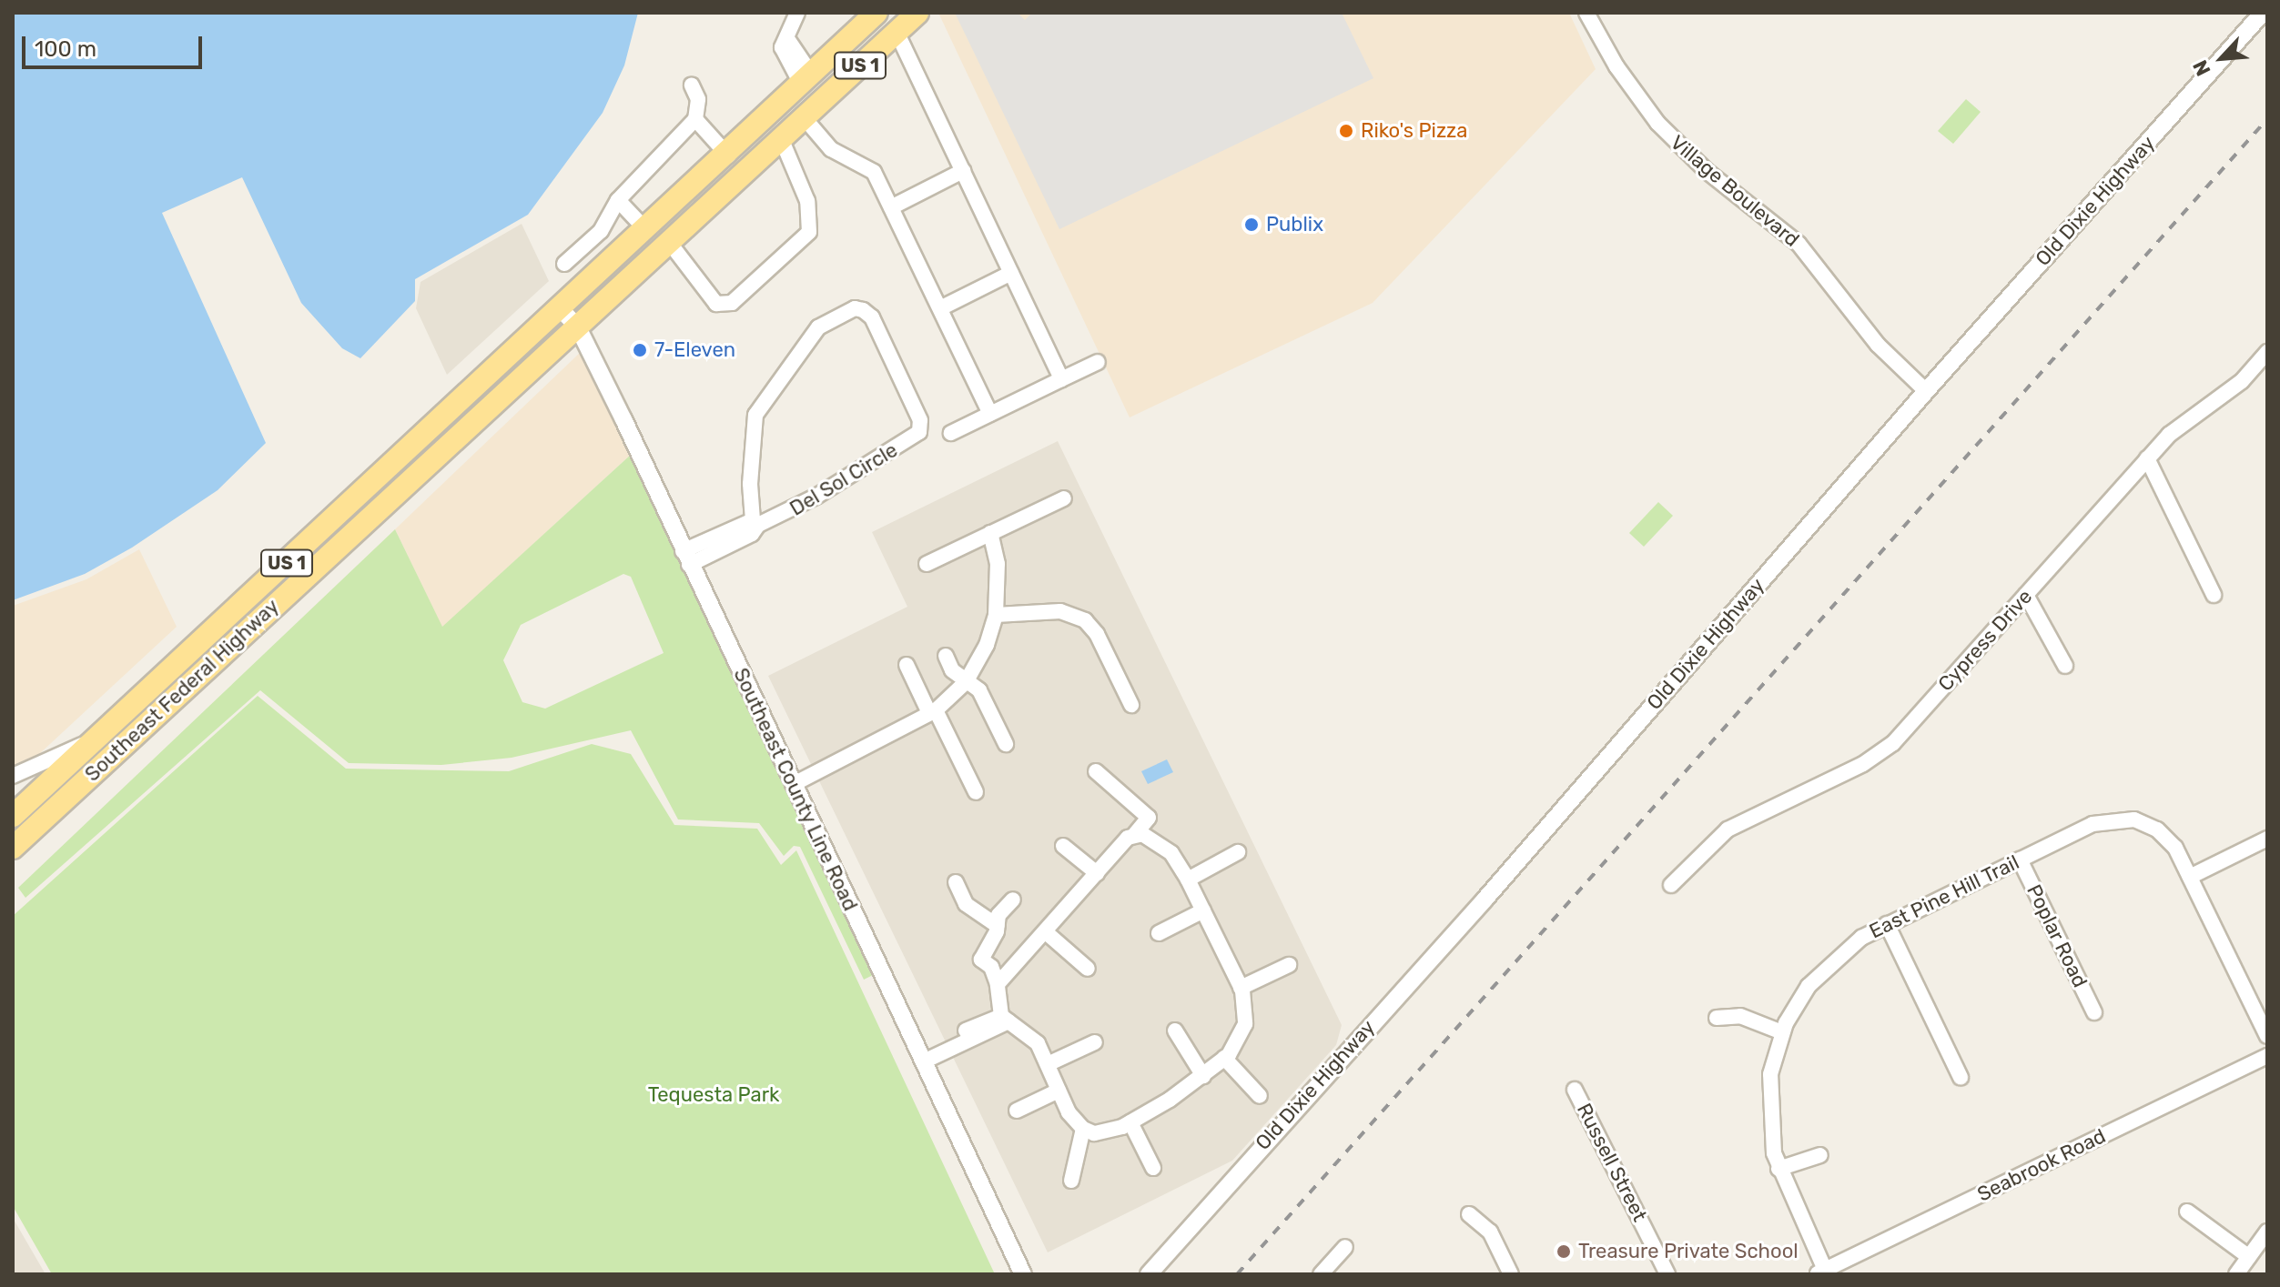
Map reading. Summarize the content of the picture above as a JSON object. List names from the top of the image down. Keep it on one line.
{"streets":{"main road":["US 1","Southeast Federal Highway"],"street":["Village Boulevard","Old Dixie Highway","Del Sol Circle","Cypress Drive","Southeast County Line Road","East Pine Hill Trail","Poplar Road","Russell Street","Seabrook Road"]},"crossings":[["US 1","Southeast Federal Highway"],["US 1","Southeast County Line Road"],["Village Boulevard","Old Dixie Highway"],["Del Sol Circle","Southeast County Line Road"],["Southeast Federal Highway","Southeast County Line Road"],["East Pine Hill Trail","Poplar Road"],["East Pine Hill Trail","Seabrook Road"]],"parks":["Tequesta Park"],"places":["Riko's Pizza","Publix","7-Eleven","Treasure Private School"],"scale_bar":"100 m","north":"bottom left"}
